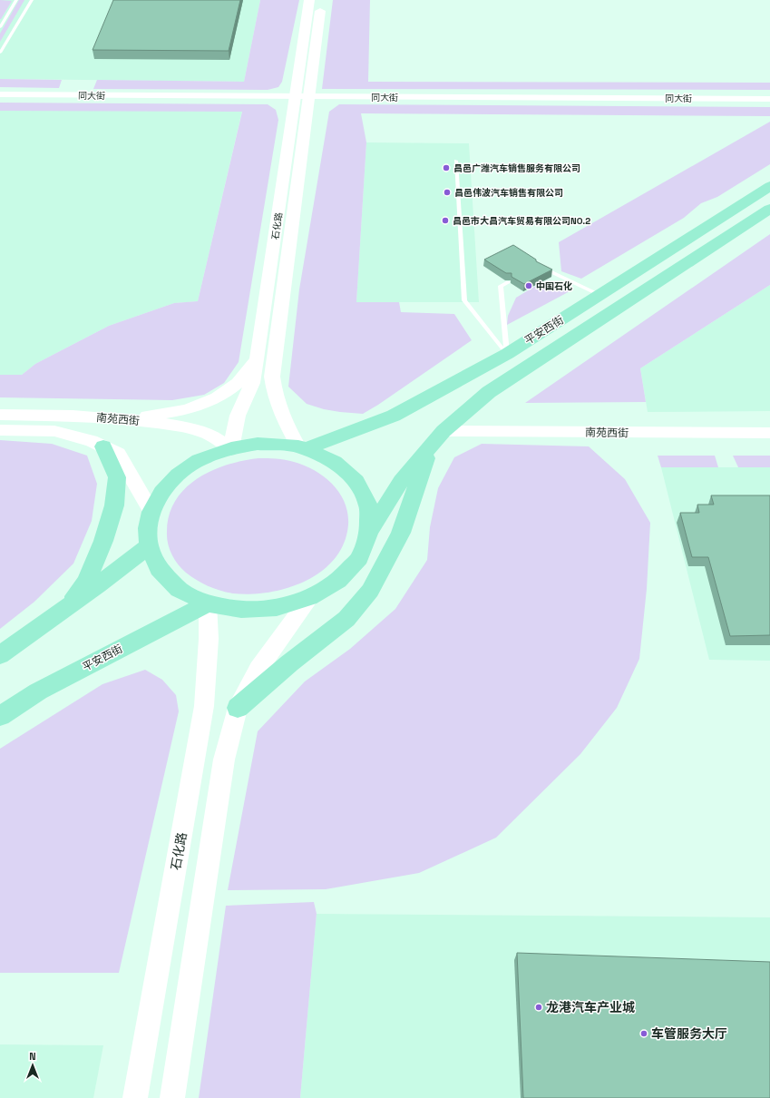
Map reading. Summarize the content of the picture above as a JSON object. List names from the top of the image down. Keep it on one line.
{"streets":{"main road":["石化路","平安西街","南苑西街"],"street":["同大街"]},"crossings":[["同大街","石化路"],["石化路","平安西街"],["石化路","南苑西街"],["平安西街","南苑西街"]],"places":["昌邑广潍汽车销售服务有限公司","昌邑伟波汽车销售有限公司","昌邑市大昌汽车贸易有限公司NO.2","中国石化","龙港汽车产业城","车管服务大厅"],"north":"top"}
